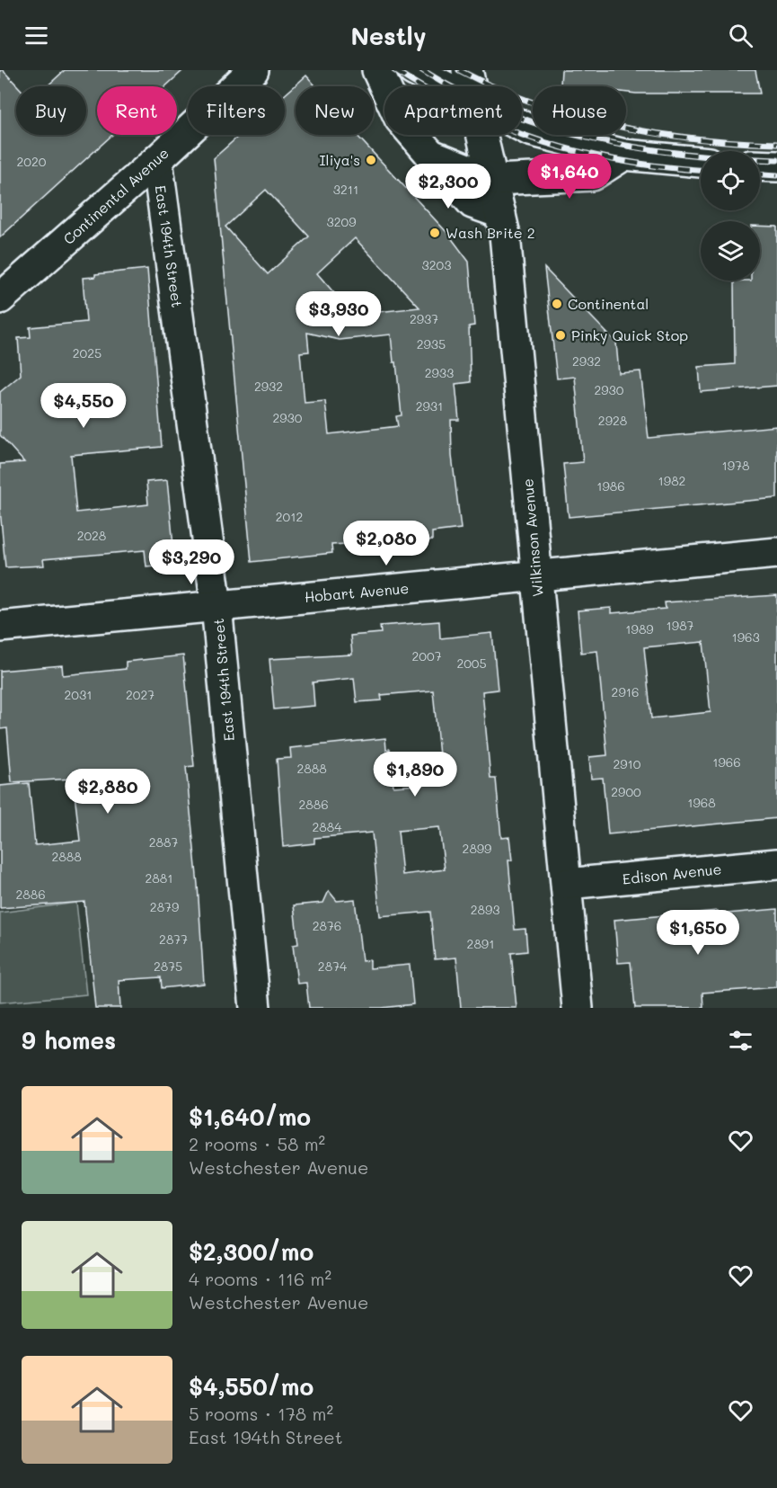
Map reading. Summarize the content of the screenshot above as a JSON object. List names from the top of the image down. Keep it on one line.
{"streets":{"street":["Continental Avenue","East 194th Street","Wilkinson Avenue","Hobart Avenue","Edison Avenue"]},"crossings":[["Continental Avenue","East 194th Street"],["East 194th Street","Hobart Avenue"],["Wilkinson Avenue","Hobart Avenue"],["Wilkinson Avenue","Edison Avenue"]],"places":["Iliya's","Wash Brite 2","Continental","Pinky Quick Stop"],"house_numbers":["2020","3211","3209","3203","2937","2935","2025","2932","2933","2932","2930","2931","2930","2928","1978","1982","1986","2012","2028","1987","1989","1963","2007","2005","2916","2031","2027","1966","2910","2888","2900","1968","2886","2884","2887","2899","2888","2881","2886","2879","2893","2876","2877","2891","2875","2874"],"page":{"header":"Nestly","chip":["Buy","Rent","Filters","New","Apartment","House"],"price":["$1,640","$2,300","$3,930","$4,550","$2,080","$3,290","$1,890","$2,880","$1,650"],"heading":"9 homes","list":[{"name":"$1,640/mo","note":"2 rooms · 58 m² · Westchester Avenue"},{"name":"$2,300/mo","note":"4 rooms · 116 m² · Westchester Avenue"},{"name":"$4,550/mo","note":"5 rooms · 178 m² · East 194th Street"}]}}
